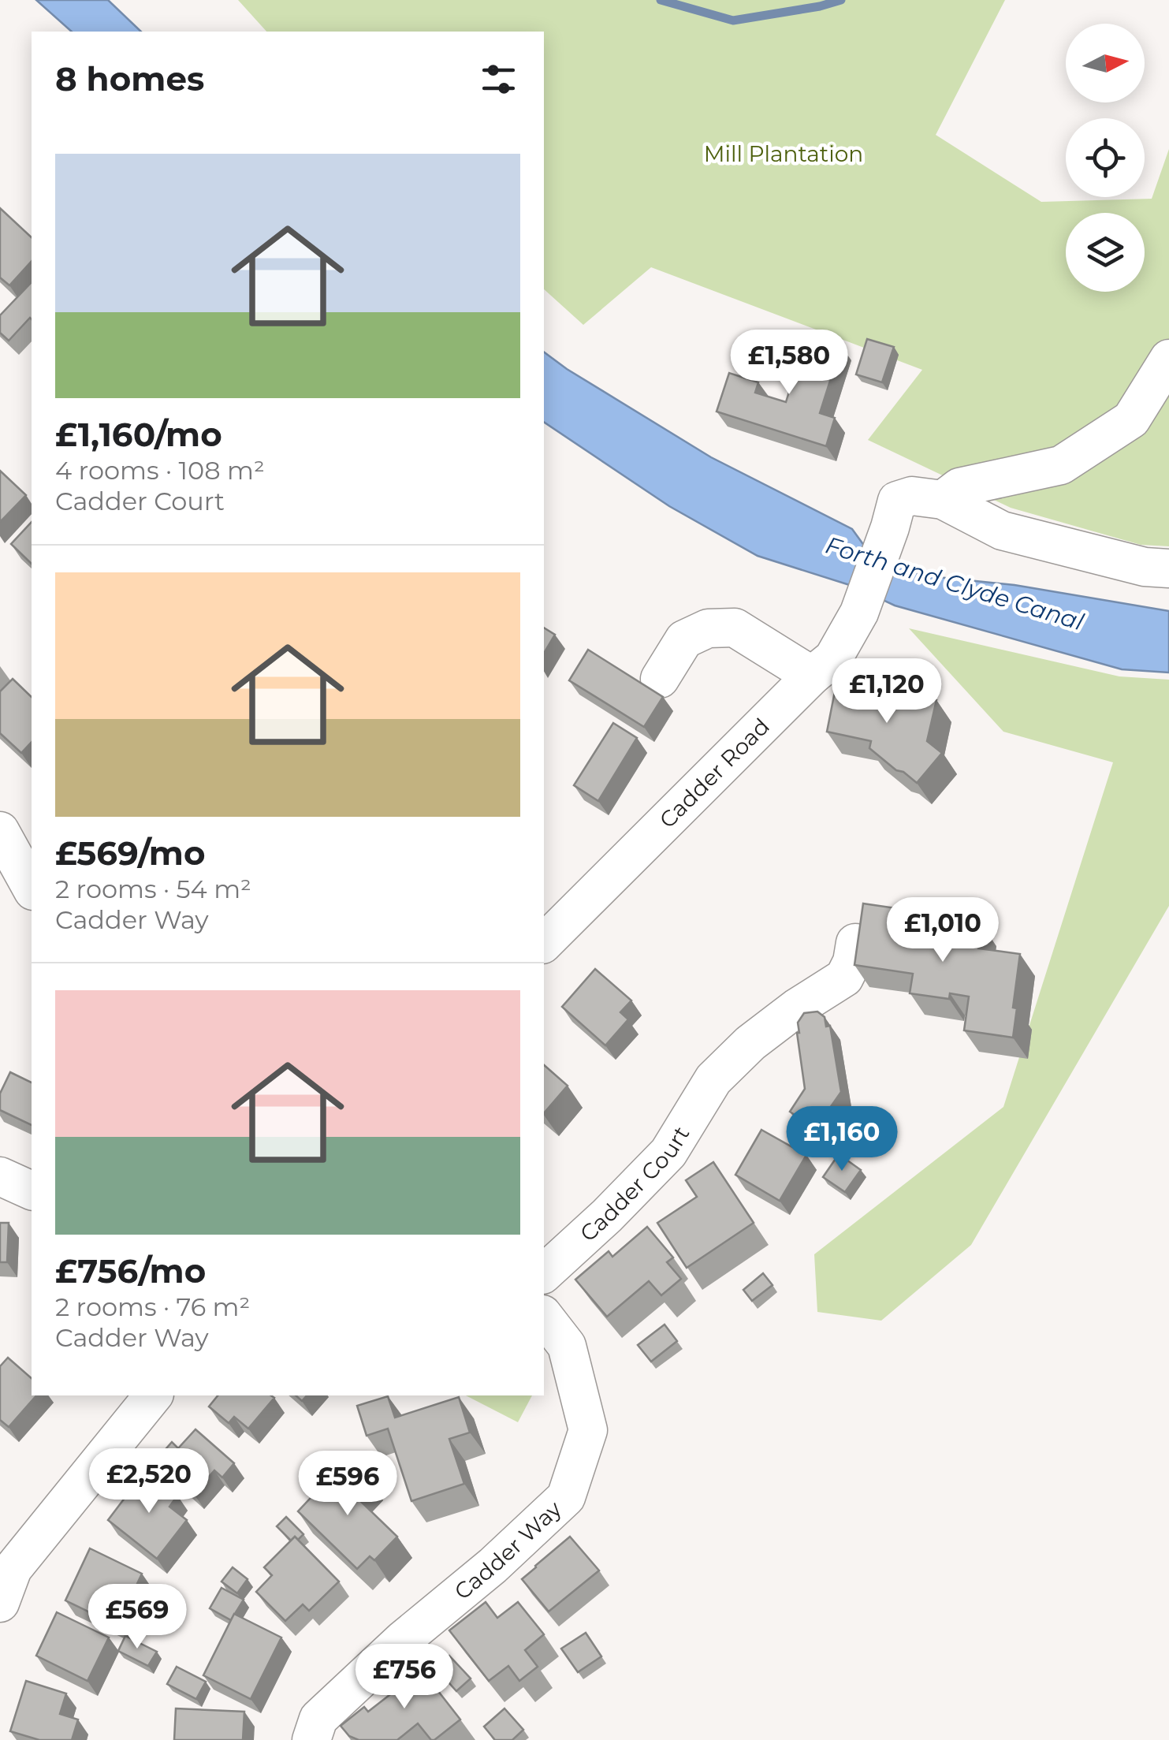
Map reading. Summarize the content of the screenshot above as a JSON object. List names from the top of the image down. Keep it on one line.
{"streets":{"street":["Cadder Road","Cadder Court","Cadder Way"]},"water":["Forth and Clyde Canal"],"parks":["Mill Plantation"],"north":"right","page":{"heading":"8 homes","list":[{"name":"£1,160/mo","note":"4 rooms · 108 m² · Cadder Court"},{"name":"£569/mo","note":"2 rooms · 54 m² · Cadder Way"},{"name":"£756/mo","note":"2 rooms · 76 m² · Cadder Way"}],"price":["£1,580","£1,120","£1,010","£1,160","£2,520","£596","£569","£756"]}}
